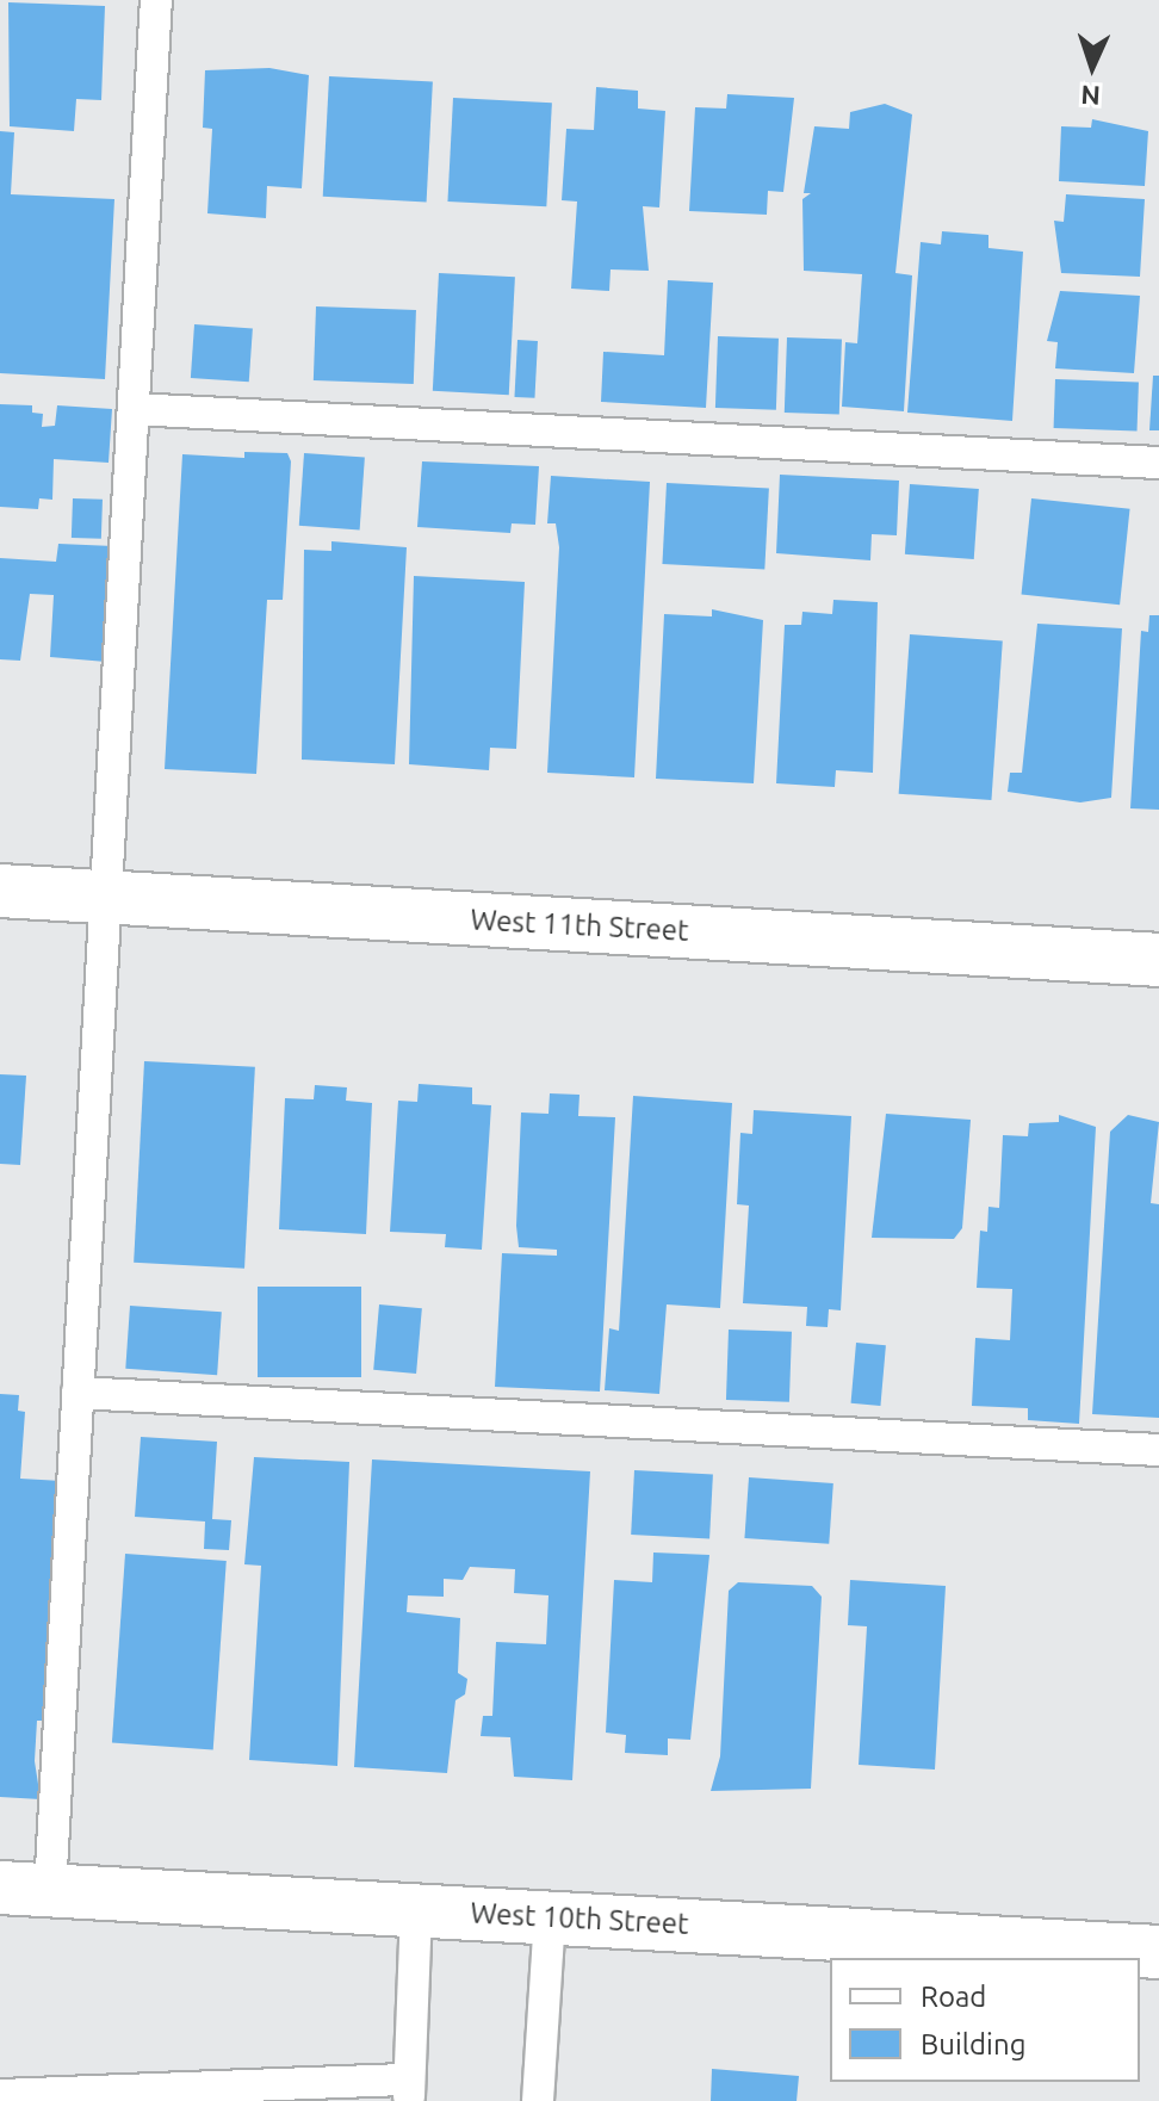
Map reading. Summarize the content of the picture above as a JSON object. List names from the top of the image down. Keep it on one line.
{"streets":{"street":["West 11th Street","West 10th Street"]},"legend":["Road","Building"],"north":"bottom"}
